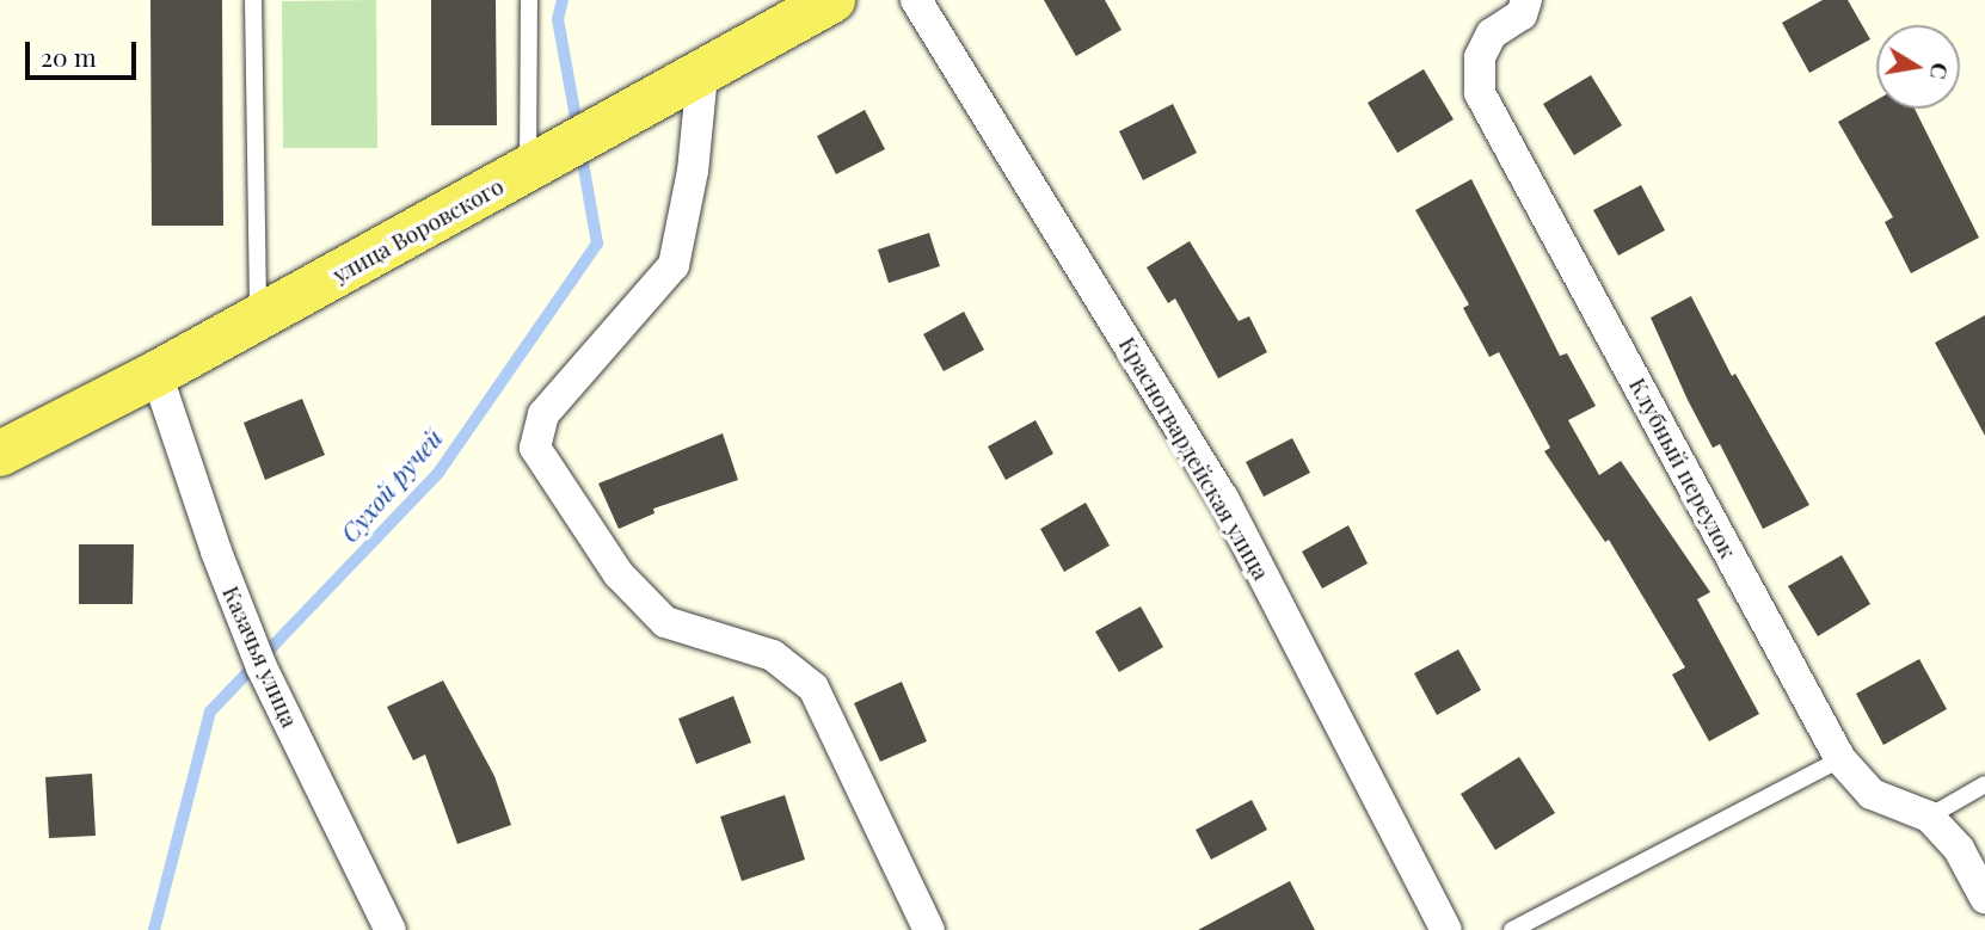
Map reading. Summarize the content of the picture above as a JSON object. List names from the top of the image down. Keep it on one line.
{"streets":{"main road":["улица Воровского"],"street":["Красногвардейская улица","Клубный переулок","Казачья улица"]},"crossings":[["улица Воровского","Казачья улица"]],"water":["Сухой ручей"],"scale_bar":"20 m","north":"right"}
